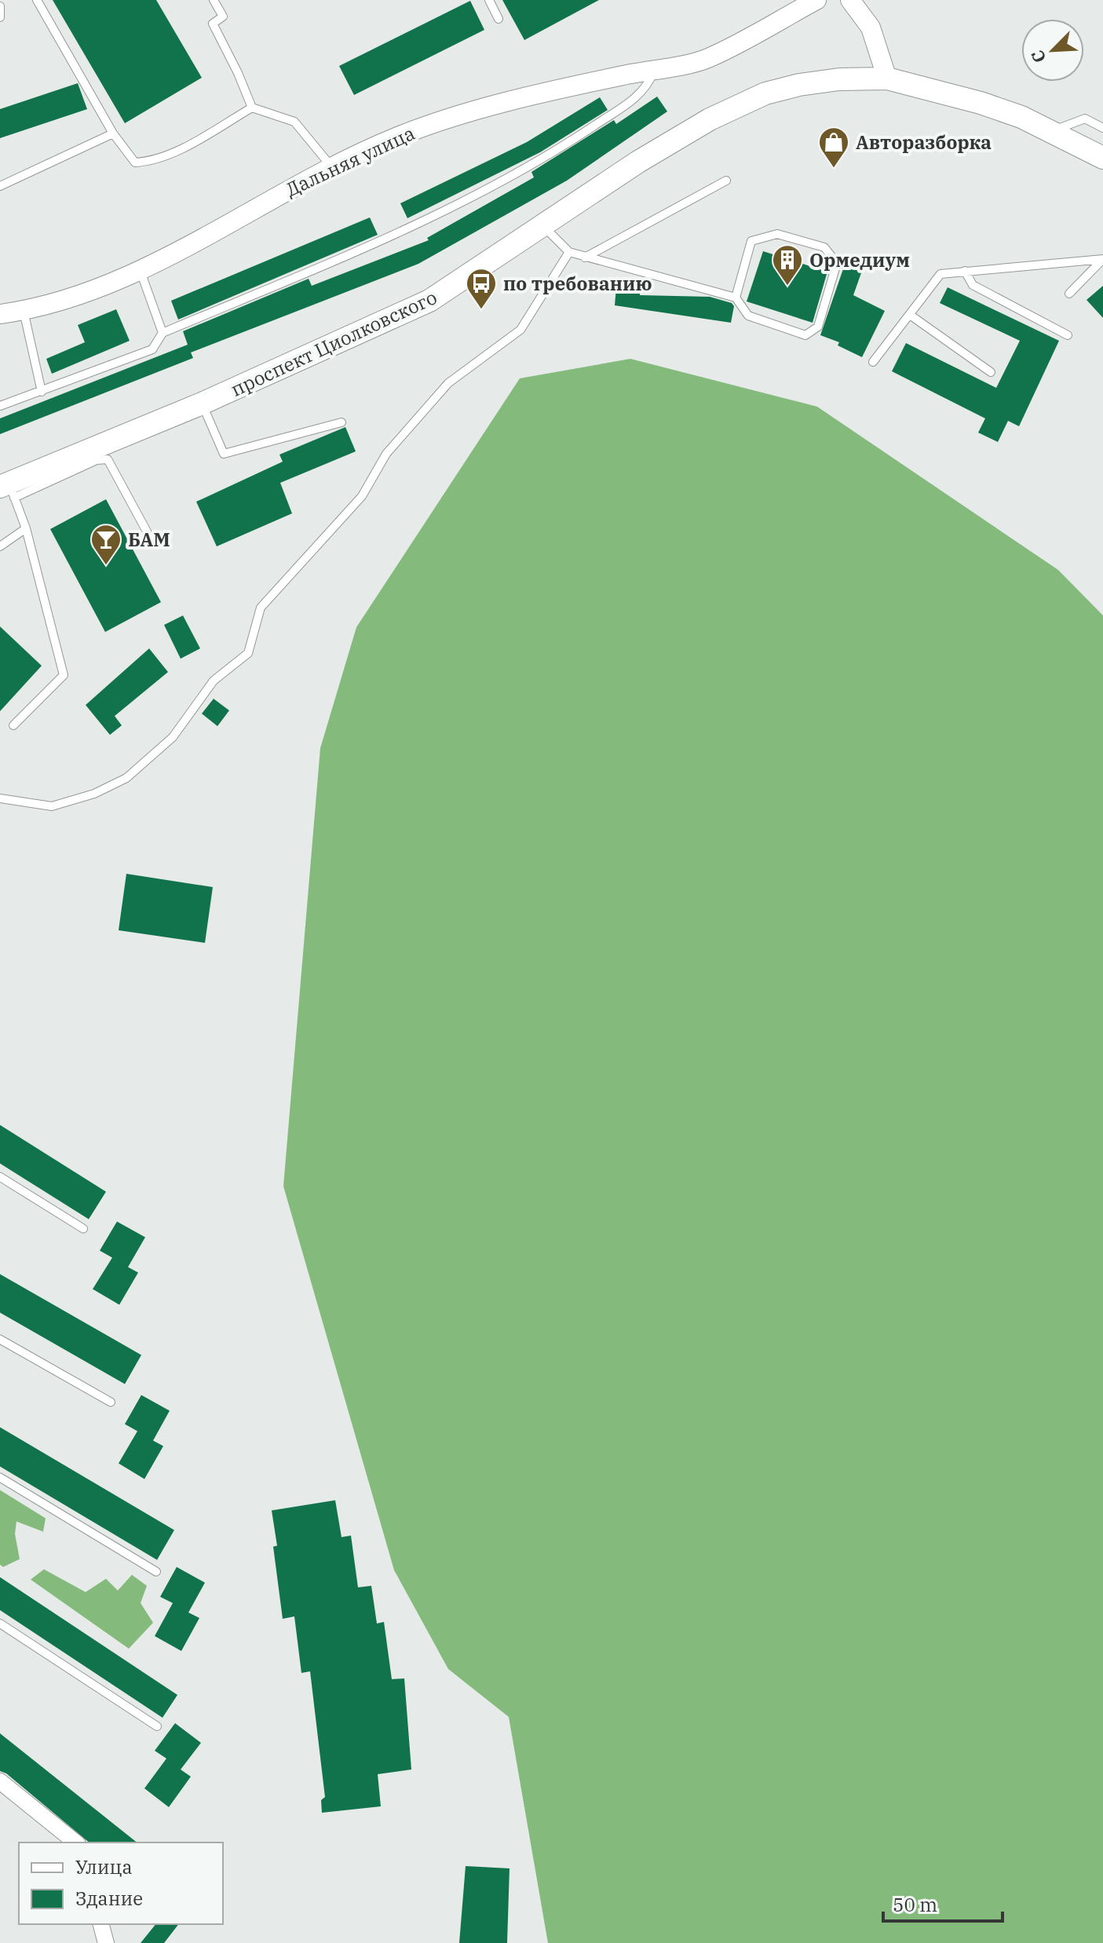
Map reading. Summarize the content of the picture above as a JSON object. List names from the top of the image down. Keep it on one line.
{"streets":{"main road":["проспект Циолковского"],"street":["Дальняя улица"]},"places":{"shop":["Авторазборка"],"building":["Ормедиум"],"bus stop":["по требованию"],"bar":["БАМ"]},"legend":["Улица","Здание"],"scale_bar":"50 m","north":"bottom left"}
